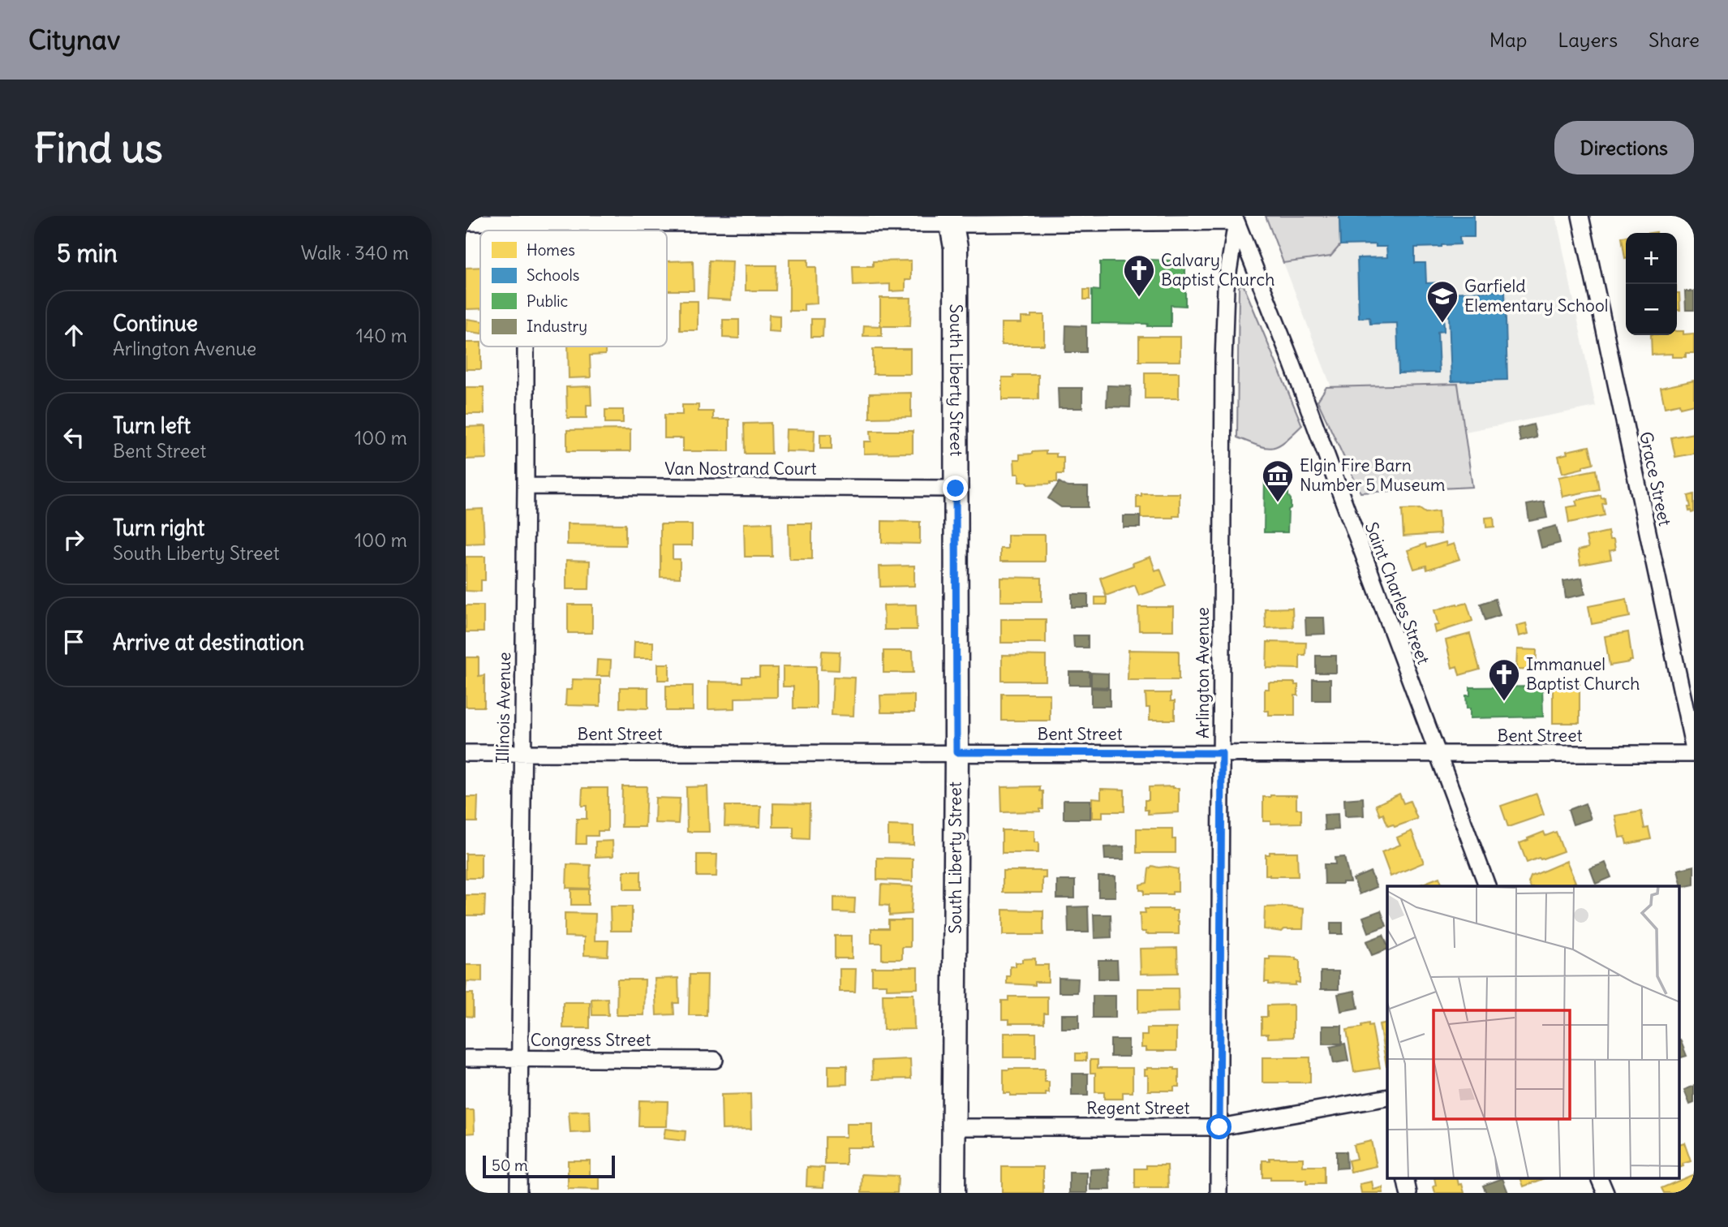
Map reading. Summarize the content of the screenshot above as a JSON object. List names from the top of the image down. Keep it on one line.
{"streets":{"main road":["South Liberty Street"],"street":["Van Nostrand Court","Grace Street","Saint Charles Street","Arlington Avenue","Illinois Avenue","Bent Street","Congress Street","Regent Street"]},"crossings":[["South Liberty Street","Van Nostrand Court"],["South Liberty Street","Bent Street"],["South Liberty Street","Regent Street"],["Van Nostrand Court","Illinois Avenue"],["Saint Charles Street","Arlington Avenue"],["Saint Charles Street","Bent Street"],["Arlington Avenue","Bent Street"],["Arlington Avenue","Regent Street"],["Illinois Avenue","Bent Street"],["Illinois Avenue","Congress Street"]],"places":{"church":["Calvary Baptist Church","Immanuel Baptist Church"],"school or university":["Garfield Elementary School"],"museum":["Elgin Fire Barn Number 5 Museum"]},"legend":["Homes","Schools","Public","Industry"],"scale_bar":"50 m","page":{"header":"Citynav","nav":["Map","Layers","Share"],"buttons":"Directions","title":"Find us","heading":["5 min","Walk · 340 m"],"map_buttons":["+","−"],"list":[["Continue","Arlington Avenue","140 m"],["Turn left","Bent Street","100 m"],["Turn right","South Liberty Street","100 m"],"Arrive at destination"],"scale":"50 m"}}
